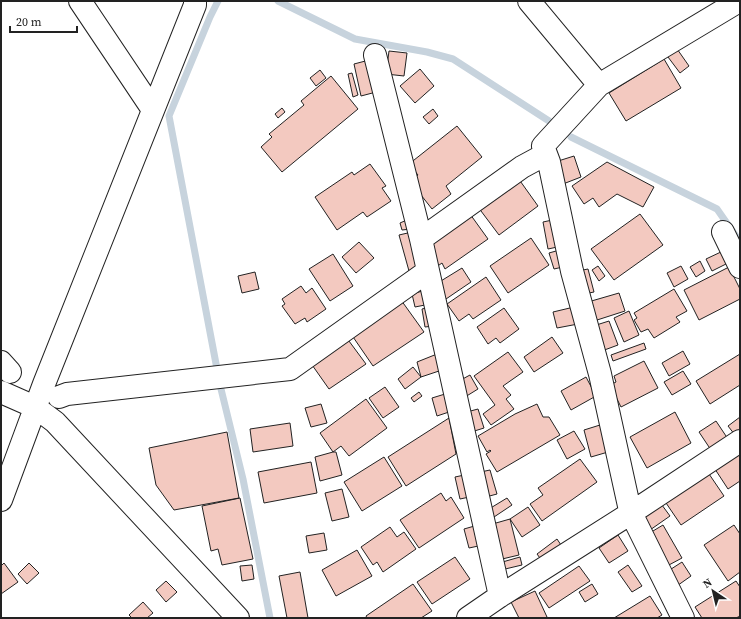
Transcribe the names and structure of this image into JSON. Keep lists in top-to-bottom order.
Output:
{
  "scale_bar": "20 m",
  "north": "top left"
}
